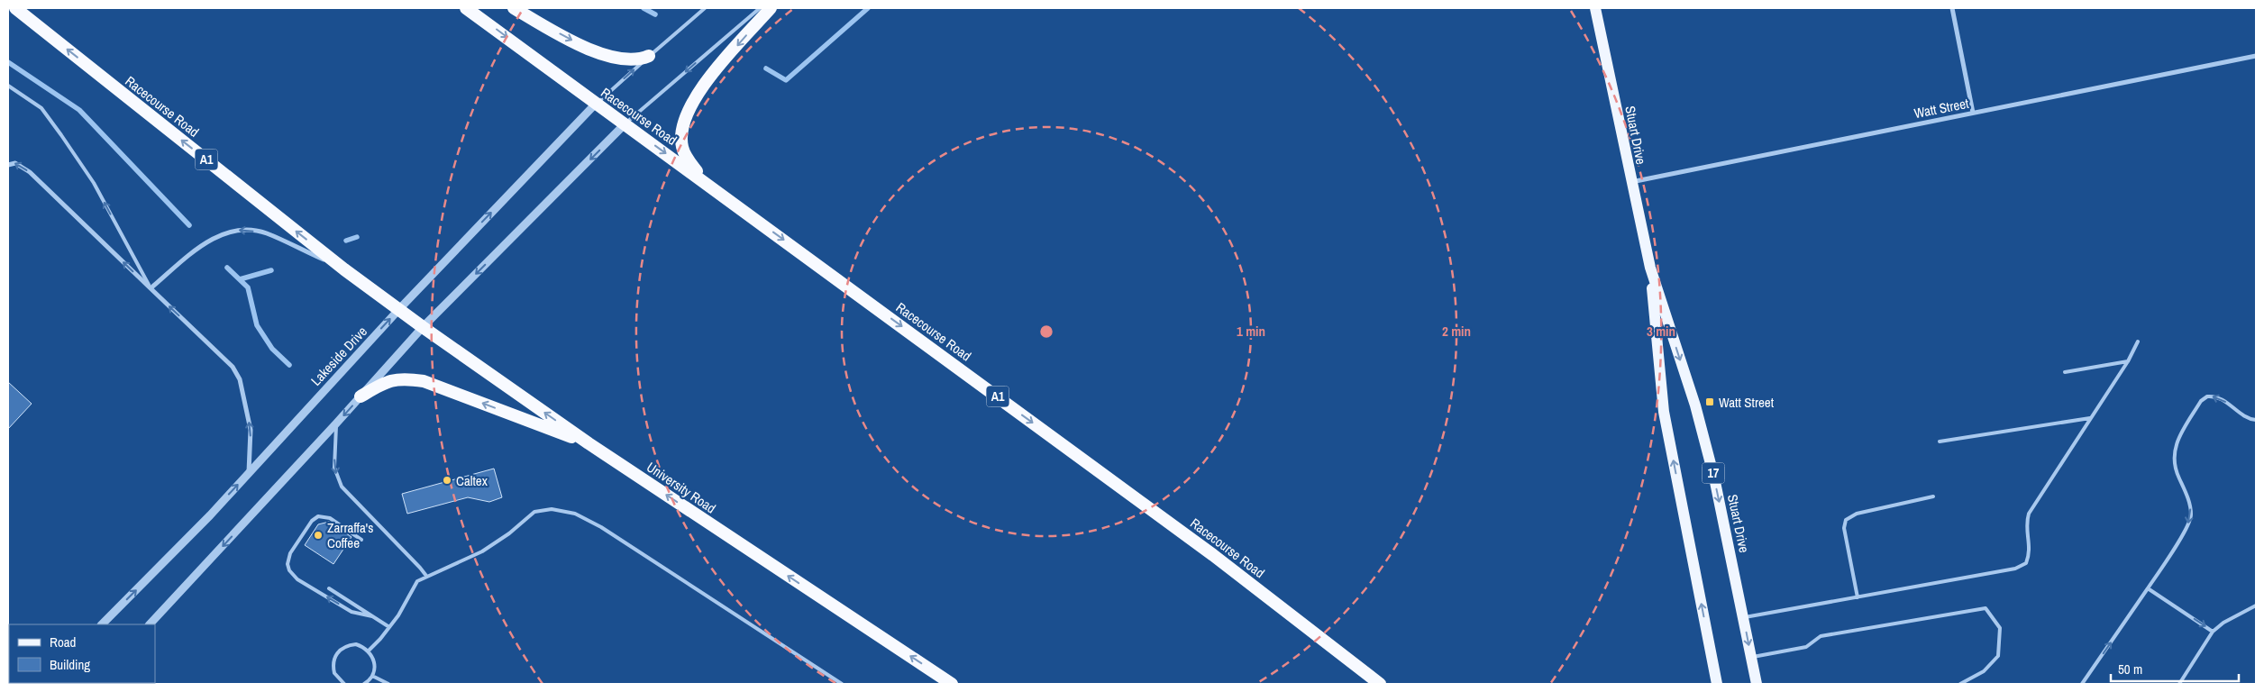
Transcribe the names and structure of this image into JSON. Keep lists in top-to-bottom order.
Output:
{
  "streets": {
    "highway": ["Racecourse Road", "A1", "University Road"],
    "main road": ["Stuart Drive", "17"],
    "street": ["Watt Street", "Lakeside Drive"]
  },
  "crossings": [
    ["Racecourse Road", "Lakeside Drive"],
    ["Racecourse Road", "University Road"],
    ["Watt Street", "Stuart Drive"],
    ["Lakeside Drive", "University Road"]
  ],
  "one_way": ["University Road"],
  "places": {
    "transit": ["Watt Street"],
    "other": ["Caltex", "Zarraffa's Coffee"]
  },
  "legend": ["Road", "Building"],
  "scale_bar": "50 m",
  "rings": ["1 min", "2 min", "3 min"]
}
